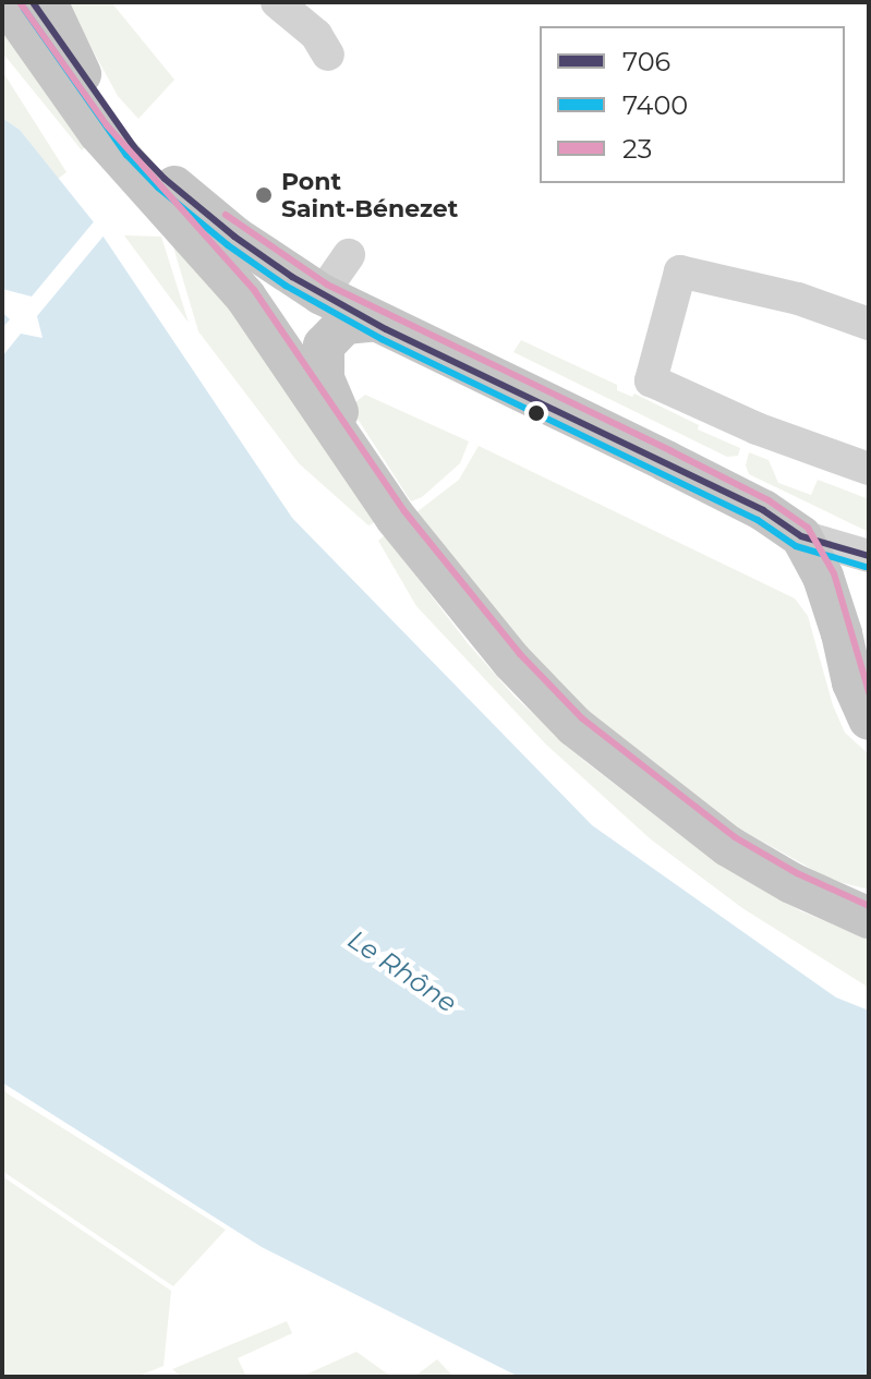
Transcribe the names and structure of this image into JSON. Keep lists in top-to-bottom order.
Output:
{
  "water": ["Le Rhône"],
  "places": ["Pont Saint-Bénezet"],
  "lines": ["transit line 706", "transit line 23", "transit line 7400"],
  "legend": ["706", "7400", "23"]
}
